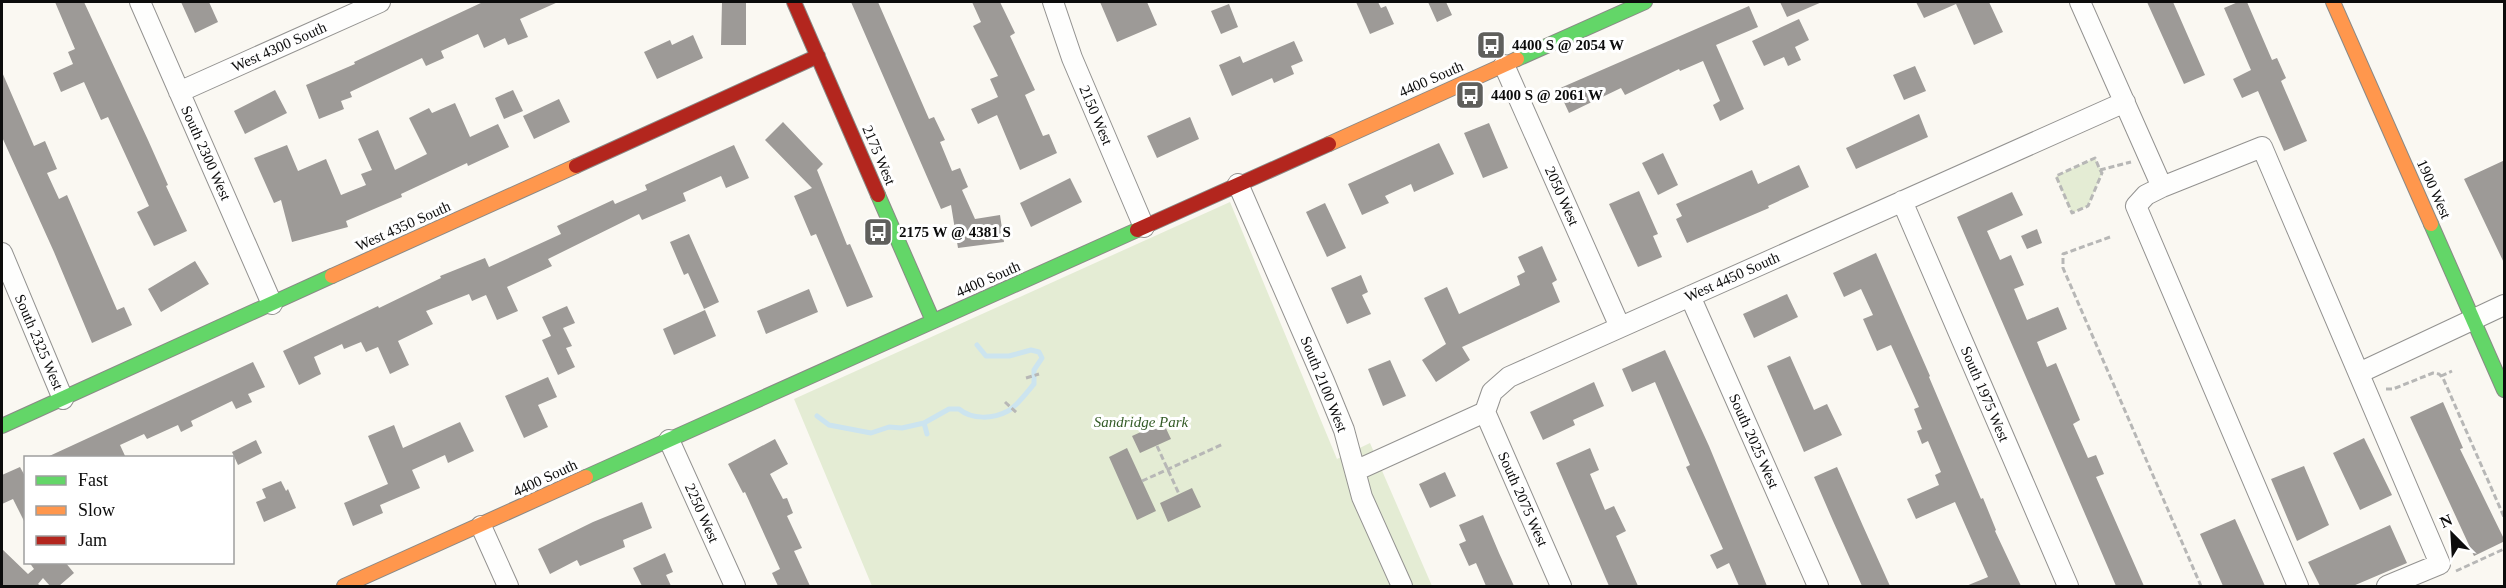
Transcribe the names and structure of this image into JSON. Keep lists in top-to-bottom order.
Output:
{
  "streets": {
    "street": [
      "West 4300 South",
      "4400 South",
      "2150 West",
      "South 2300 West",
      "2175 West",
      "1900 West",
      "2050 West",
      "West 4350 South",
      "West 4450 South",
      "South 2325 West",
      "South 2100 West",
      "South 1975 West",
      "South 2025 West",
      "South 2075 West",
      "2250 West"
    ]
  },
  "crossings": [
    ["West 4300 South", "South 2300 West"],
    ["4400 South", "2150 West"],
    ["4400 South", "2175 West"],
    ["4400 South", "2050 West"],
    ["4400 South", "South 2100 West"],
    ["4400 South", "2250 West"],
    ["South 2300 West", "West 4350 South"],
    ["2175 West", "West 4350 South"],
    ["2050 West", "West 4450 South"],
    ["West 4350 South", "South 2325 West"],
    ["West 4450 South", "South 1975 West"],
    ["West 4450 South", "South 2025 West"],
    ["West 4450 South", "South 2075 West"]
  ],
  "parks": ["Sandridge Park"],
  "places": {
    "bus stop": ["4400 S @ 2054 W", "4400 S @ 2061 W", "2175 W @ 4381 S"]
  },
  "legend": ["Fast", "Slow", "Jam"],
  "north": "top left"
}
